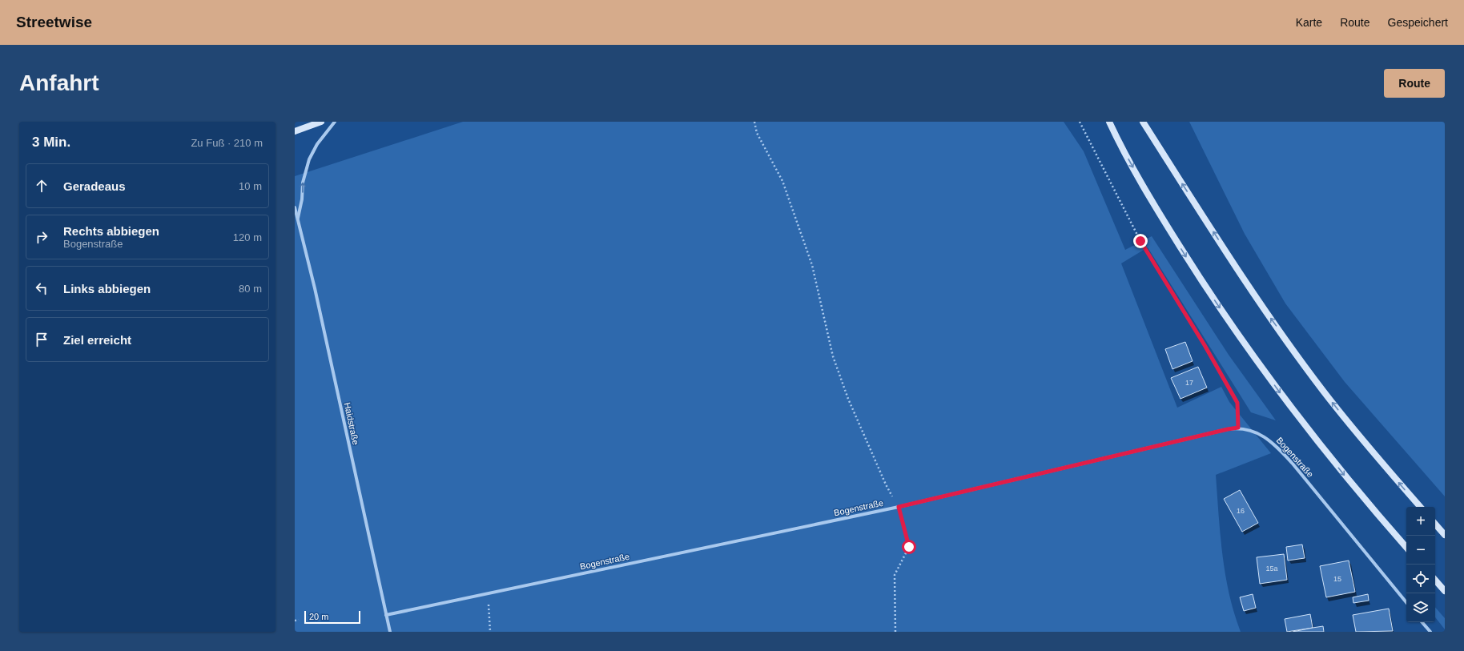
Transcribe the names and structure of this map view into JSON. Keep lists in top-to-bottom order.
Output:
{
  "streets": {
    "street": ["Haidstraße", "Bogenstraße"]
  },
  "crossings": [
    ["Haidstraße", "Bogenstraße"]
  ],
  "house_numbers": [
    "17",
    "16",
    "15a",
    "15"
  ],
  "scale_bar": "20 m",
  "page": {
    "header": "Streetwise",
    "nav": ["Karte", "Route", "Gespeichert"],
    "buttons": "Route",
    "title": "Anfahrt",
    "heading": ["3 Min.", "Zu Fuß · 210 m"],
    "list": [
      ["Geradeaus", "10 m"],
      ["Rechts abbiegen", "Bogenstraße", "120 m"],
      ["Links abbiegen", "80 m"],
      "Ziel erreicht"
    ],
    "map_buttons": ["+", "−"],
    "scale": "20 m"
  }
}
